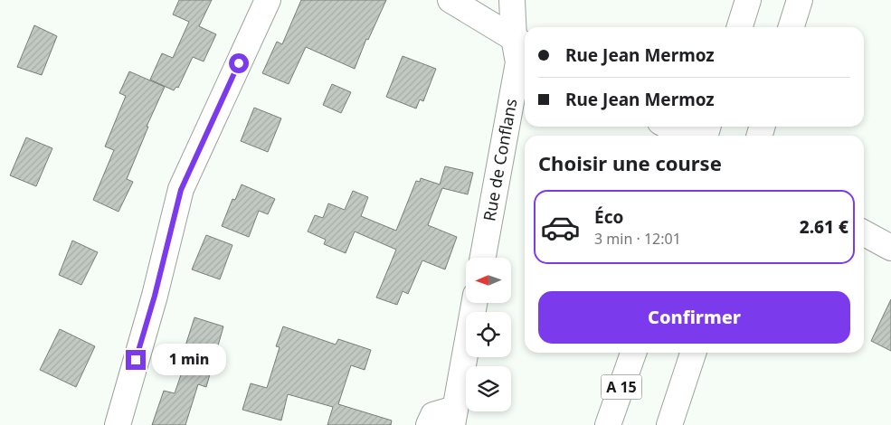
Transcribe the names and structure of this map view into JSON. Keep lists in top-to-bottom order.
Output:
{
  "streets": {
    "main road": ["Rue de Conflans", "A 15"]
  },
  "north": "left",
  "page": {
    "banner": ["Rue Jean Mermoz", "Rue Jean Mermoz"],
    "heading": "Choisir une course",
    "list": [
      {
        "name": "Éco",
        "note": "3 min · 12:01",
        "value": "2.61 €"
      }
    ],
    "buttons": "Confirmer",
    "bubble": "1 min"
  }
}
